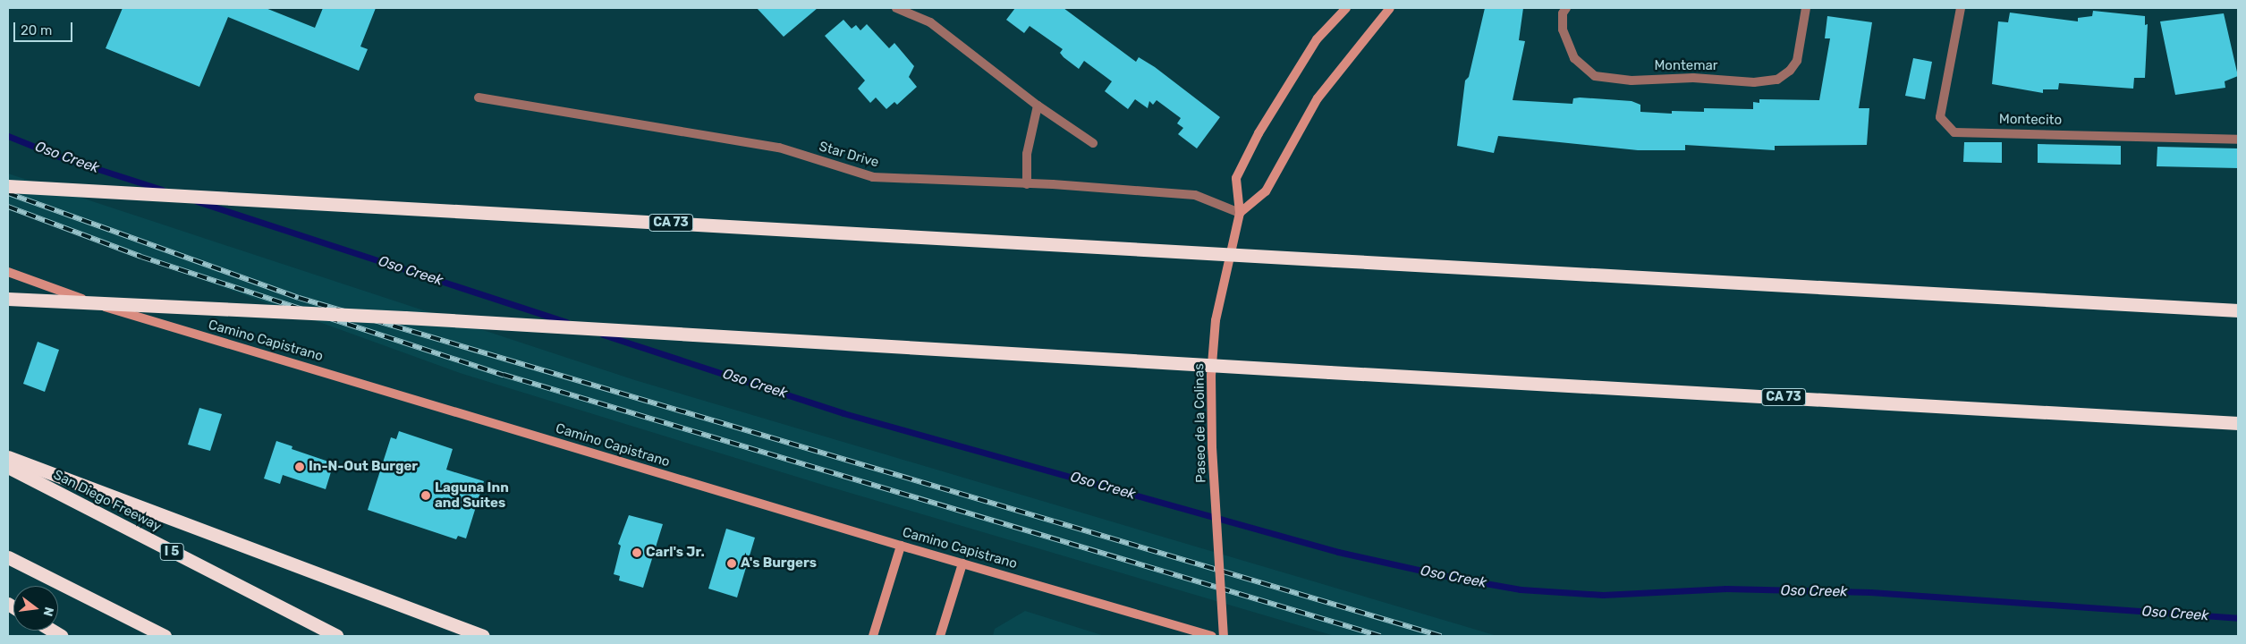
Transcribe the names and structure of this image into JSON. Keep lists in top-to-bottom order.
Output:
{
  "streets": {
    "highway": ["CA 73", "San Diego Freeway", "I 5"],
    "main road": ["Camino Capistrano", "Paseo de la Colinas"],
    "street": ["Montemar", "Montecito", "Star Drive"]
  },
  "crossings": [
    ["Star Drive", "Paseo de la Colinas"]
  ],
  "water": ["Oso Creek"],
  "places": [
    "In-N-Out Burger",
    "Laguna Inn and Suites",
    "Carl's Jr.",
    "A's Burgers"
  ],
  "scale_bar": "20 m",
  "north": "right"
}
